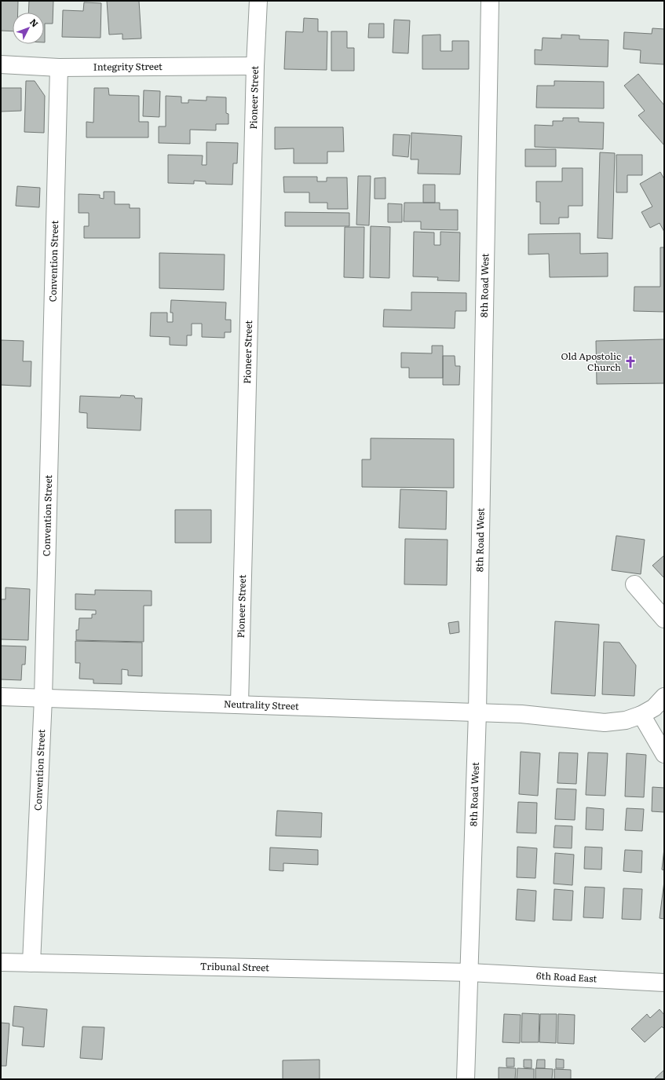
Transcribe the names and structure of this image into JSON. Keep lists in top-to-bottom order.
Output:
{
  "streets": {
    "street": [
      "Integrity Street",
      "Pioneer Street",
      "Convention Street",
      "8th Road West",
      "Neutrality Street",
      "Tribunal Street",
      "6th Road East"
    ]
  },
  "crossings": [
    ["Integrity Street", "Pioneer Street"],
    ["Integrity Street", "Convention Street"],
    ["Pioneer Street", "Neutrality Street"],
    ["Convention Street", "Neutrality Street"],
    ["Convention Street", "Tribunal Street"],
    ["8th Road West", "Neutrality Street"],
    ["8th Road West", "Tribunal Street"],
    ["8th Road West", "6th Road East"],
    ["Tribunal Street", "6th Road East"]
  ],
  "places": {
    "church": ["Old Apostolic Church"]
  },
  "north": "top right"
}
